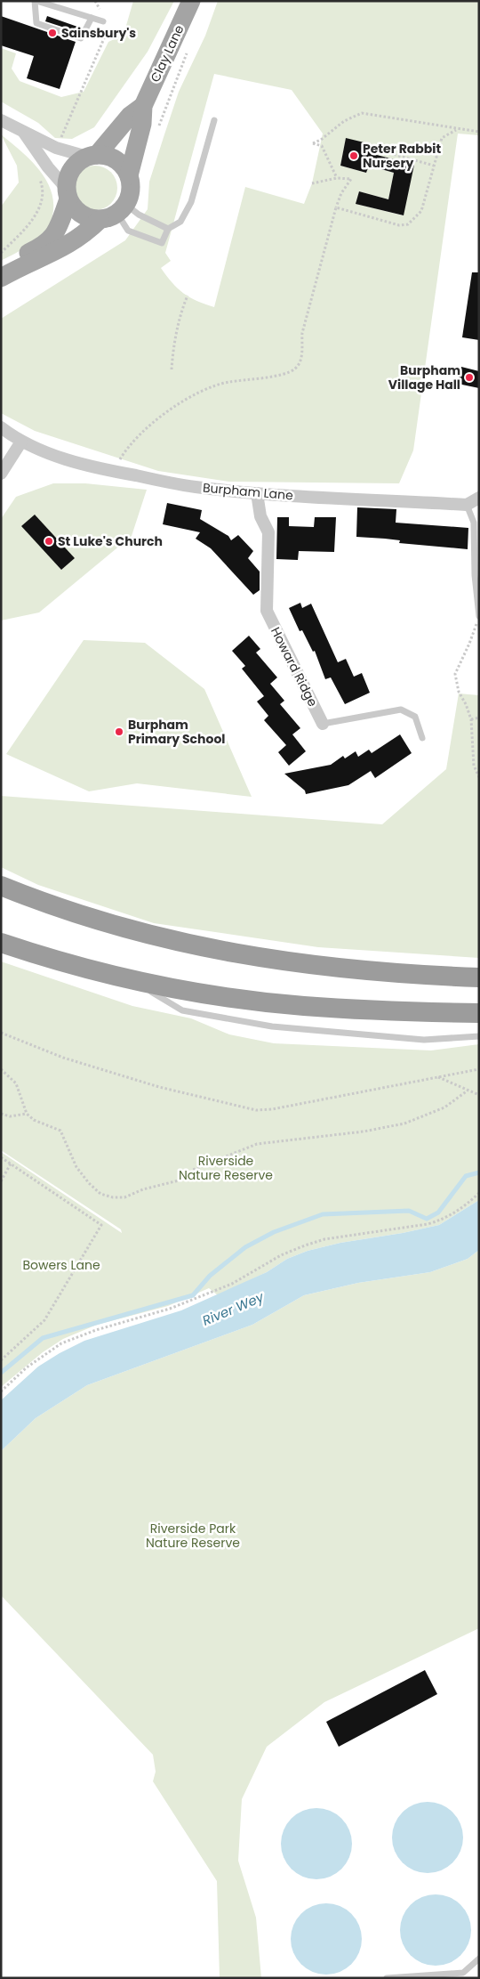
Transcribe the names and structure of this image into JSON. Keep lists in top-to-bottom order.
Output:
{
  "streets": {
    "main road": ["Clay Lane"],
    "street": ["Burpham Lane", "Howard Ridge"]
  },
  "crossings": [
    ["Burpham Lane", "Howard Ridge"]
  ],
  "water": ["River Wey"],
  "parks": ["Riverside Nature Reserve", "Bowers Lane", "Riverside Park Nature Reserve"],
  "places": [
    "Sainsbury's",
    "Peter Rabbit Nursery",
    "Burpham Village Hall",
    "St Luke's Church",
    "Burpham Primary School"
  ]
}
